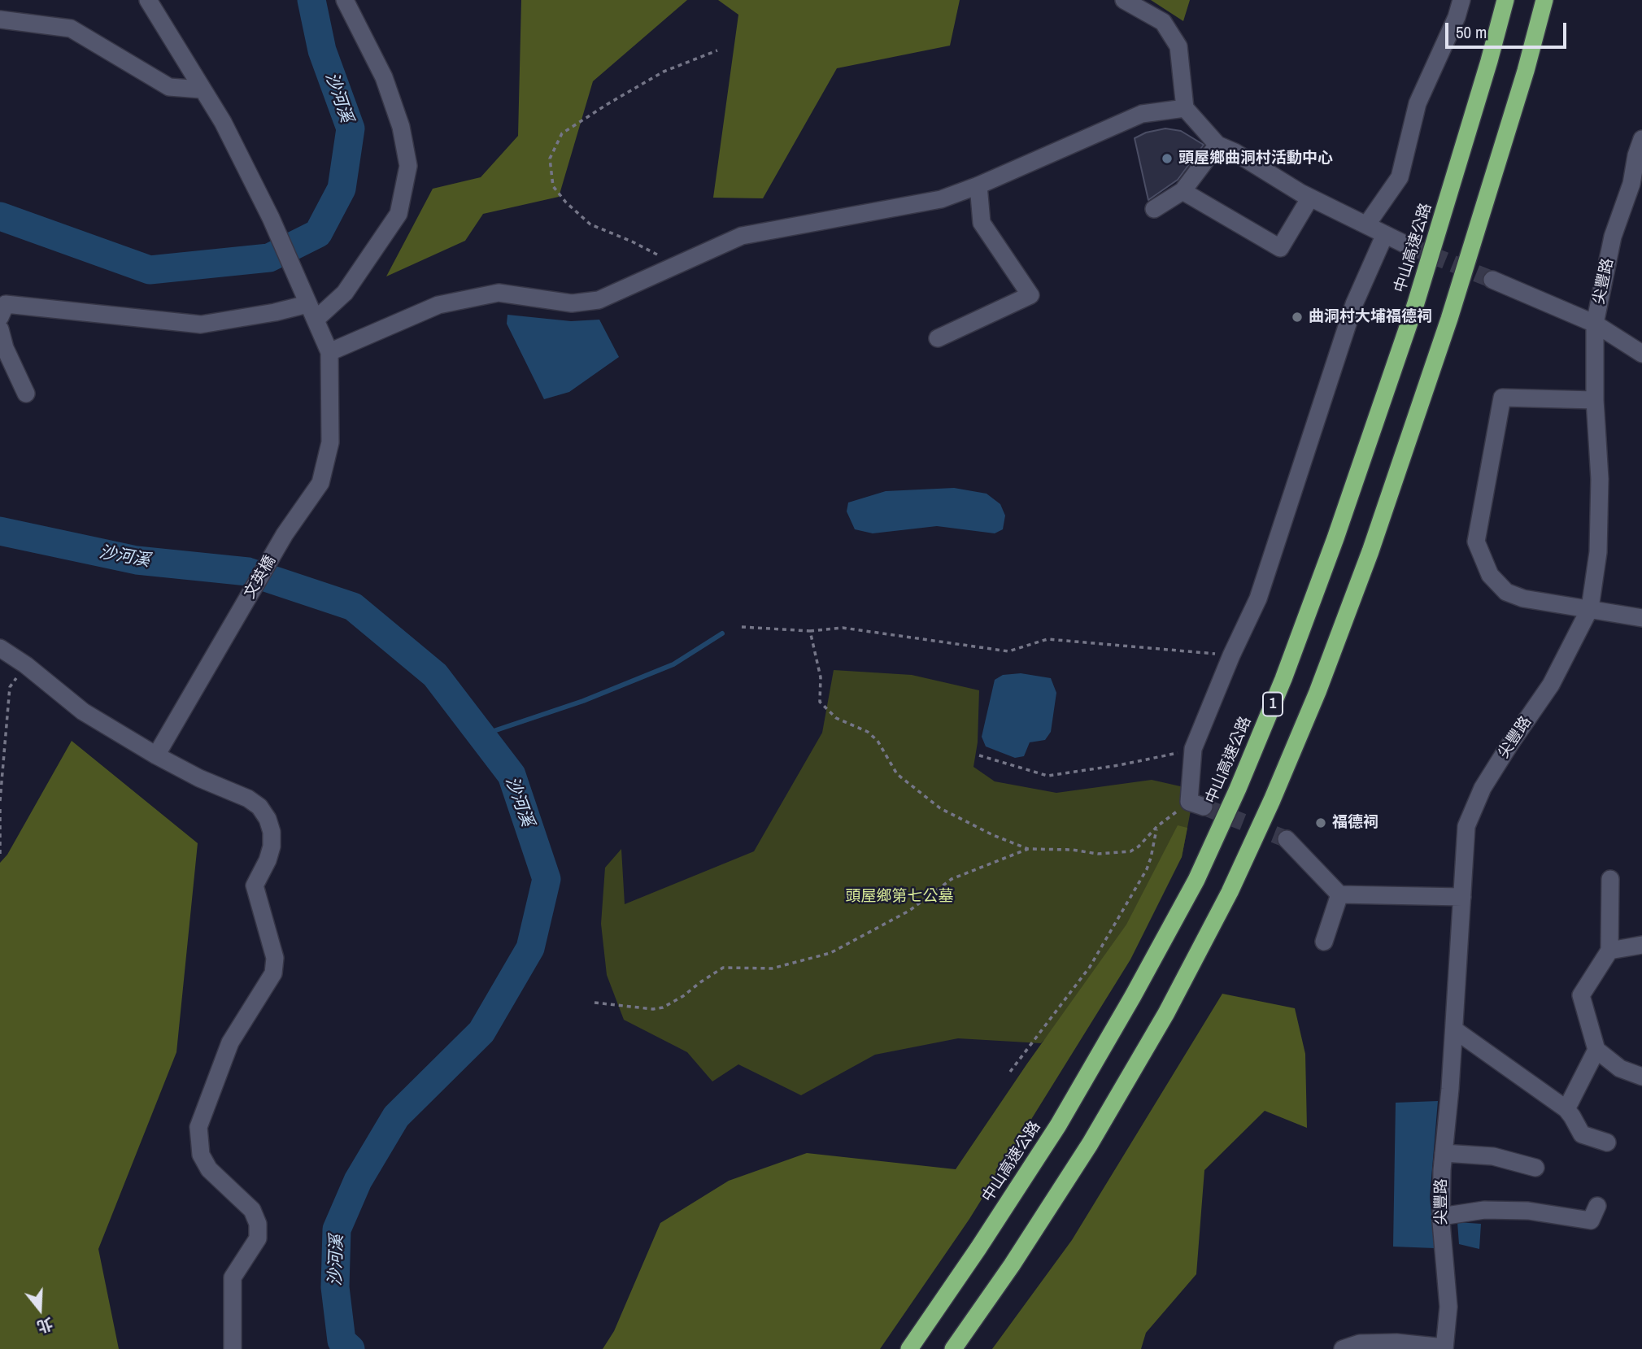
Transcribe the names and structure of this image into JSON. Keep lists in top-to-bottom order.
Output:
{
  "streets": {
    "highway": ["中山高速公路", "1"],
    "street": ["尖豐路", "文英橋"]
  },
  "water": ["沙河溪"],
  "parks": ["頭屋鄉第七公墓"],
  "places": ["頭屋鄉曲洞村活動中心", "曲洞村大埔福德祠", "福德祠"],
  "scale_bar": "50 m",
  "north": "bottom"
}
